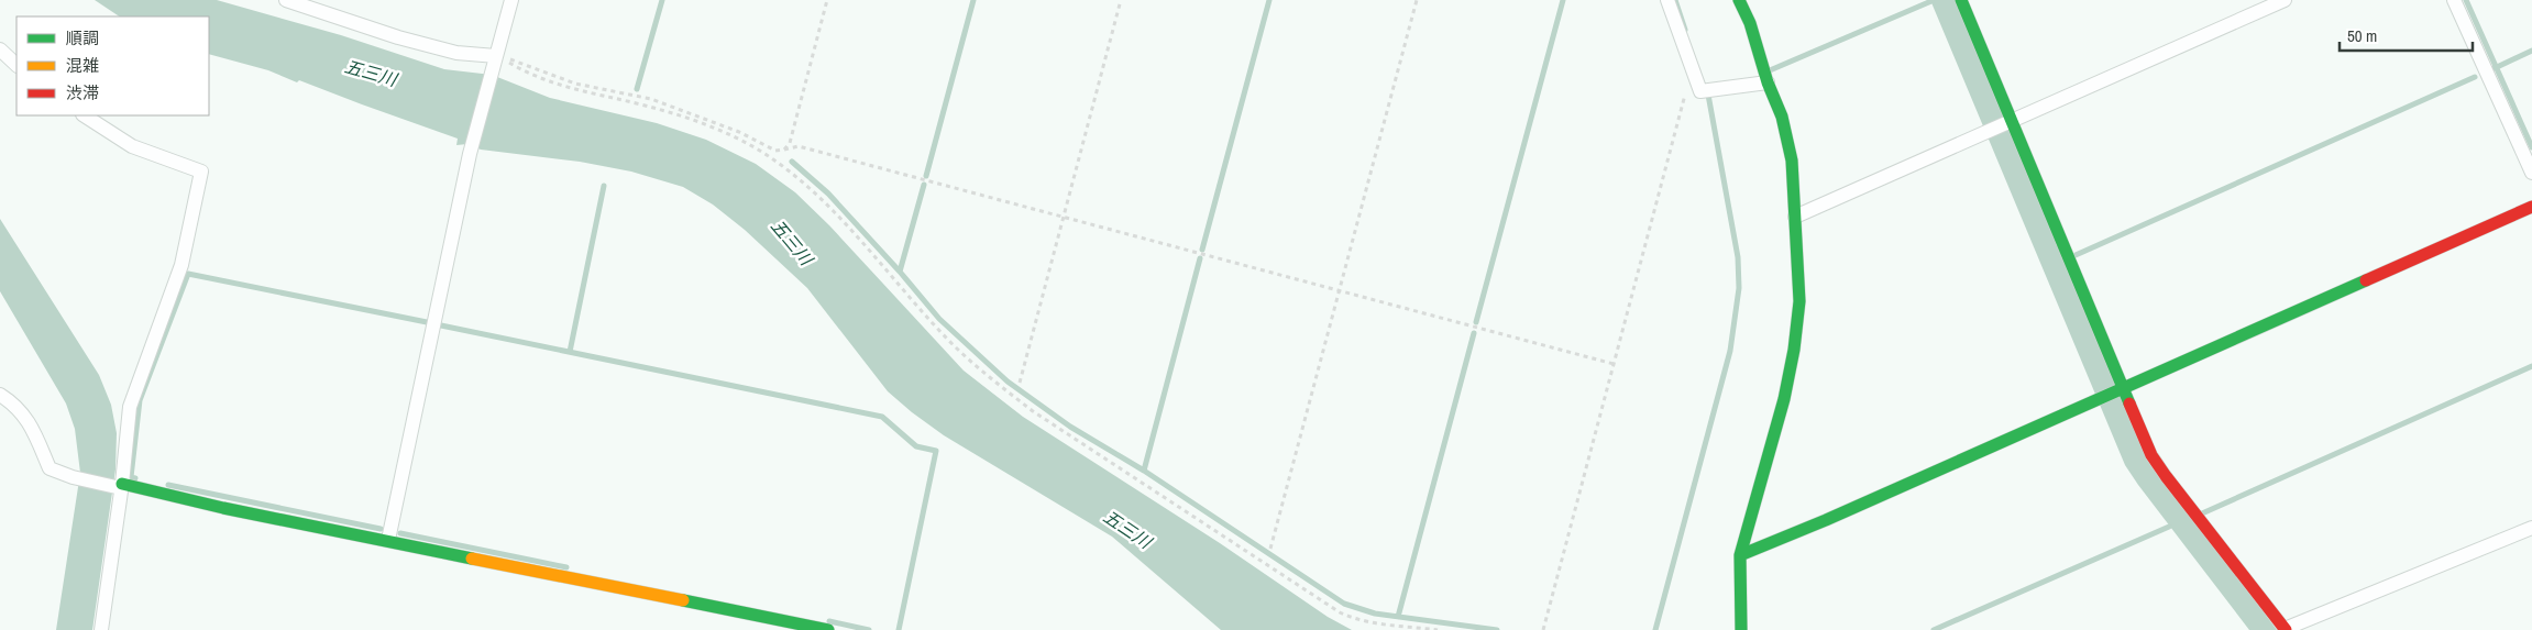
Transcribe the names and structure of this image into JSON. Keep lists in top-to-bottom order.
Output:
{
  "water": ["五三川"],
  "legend": ["順調", "混雑", "渋滞"],
  "scale_bar": "50 m"
}
